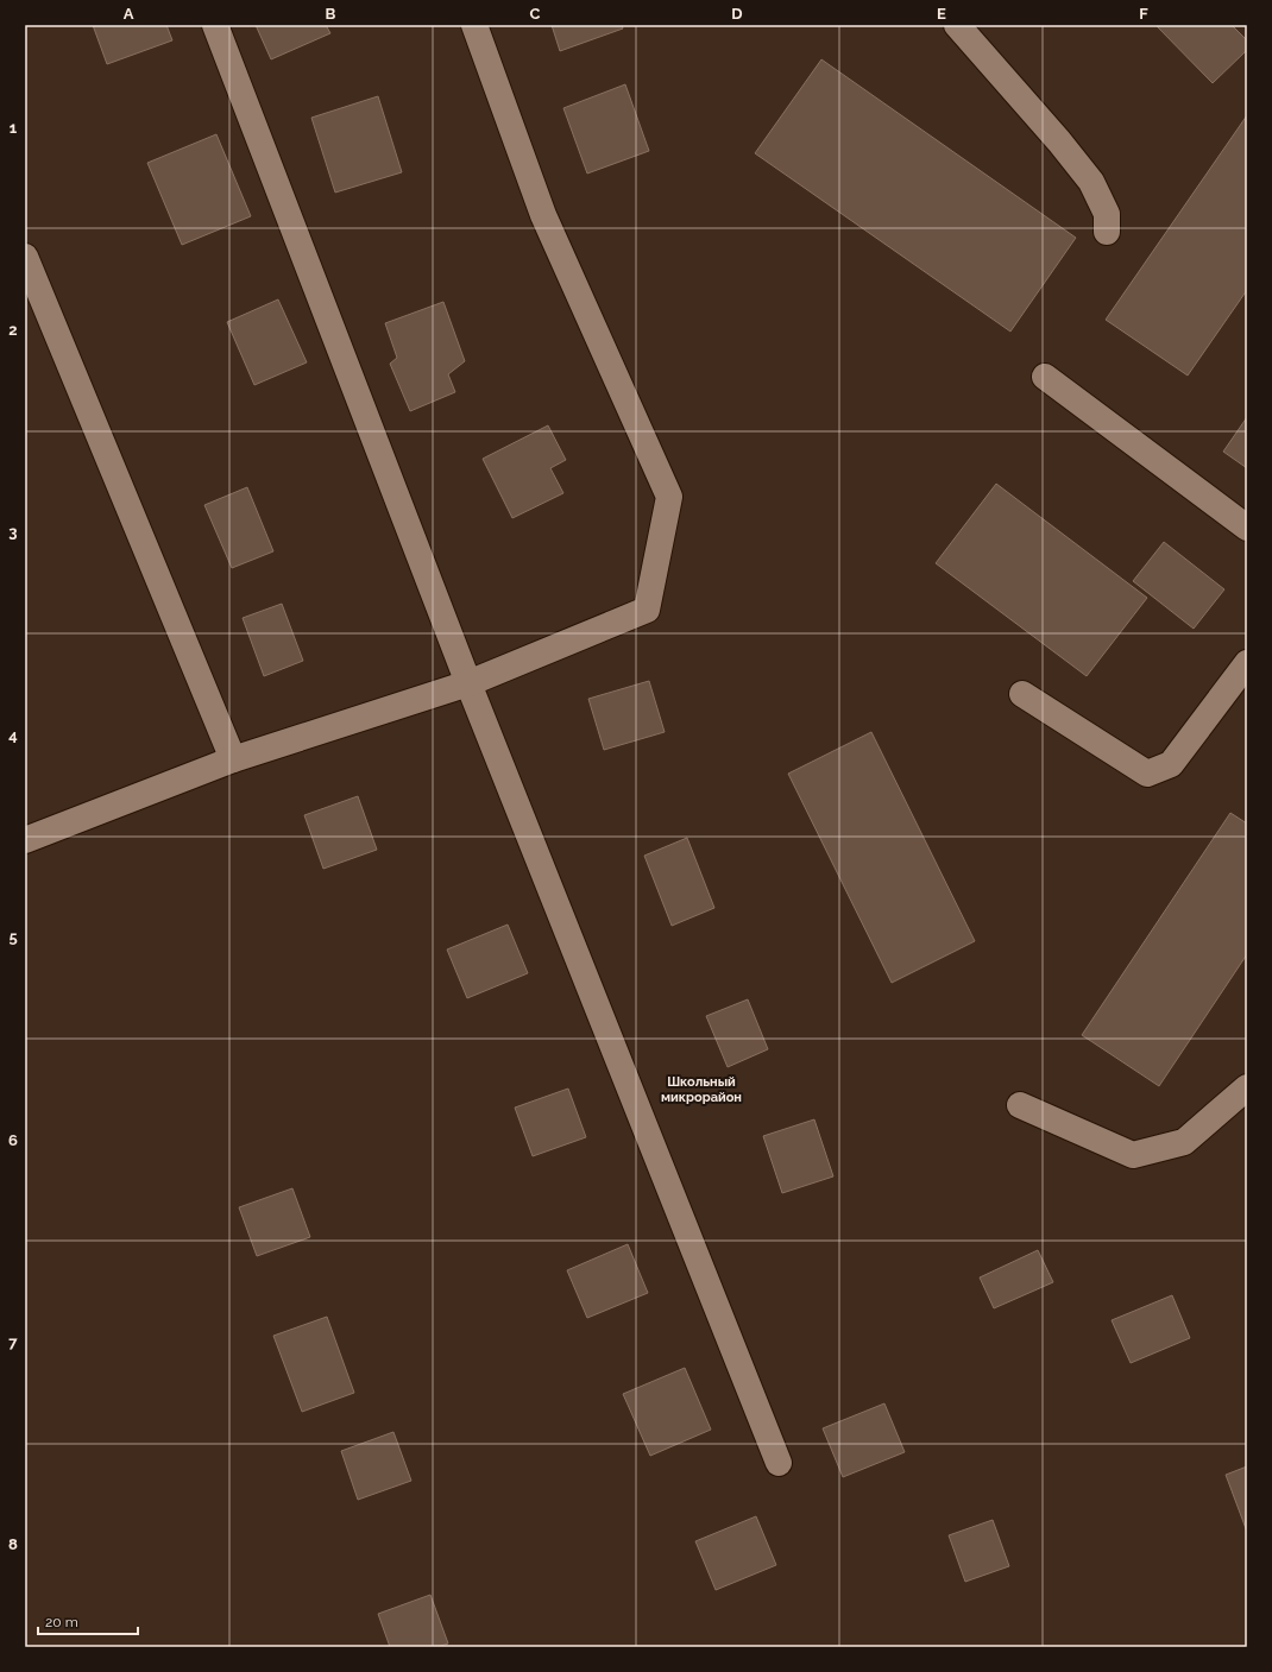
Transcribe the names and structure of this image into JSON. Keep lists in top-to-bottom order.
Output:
{
  "districts": ["Школьный микрорайон"],
  "scale_bar": "20 m",
  "grid": {
    "columns": [
      "A",
      "B",
      "C",
      "D",
      "E",
      "F"
    ],
    "rows": [
      "1",
      "2",
      "3",
      "4",
      "5",
      "6",
      "7",
      "8"
    ]
  }
}
